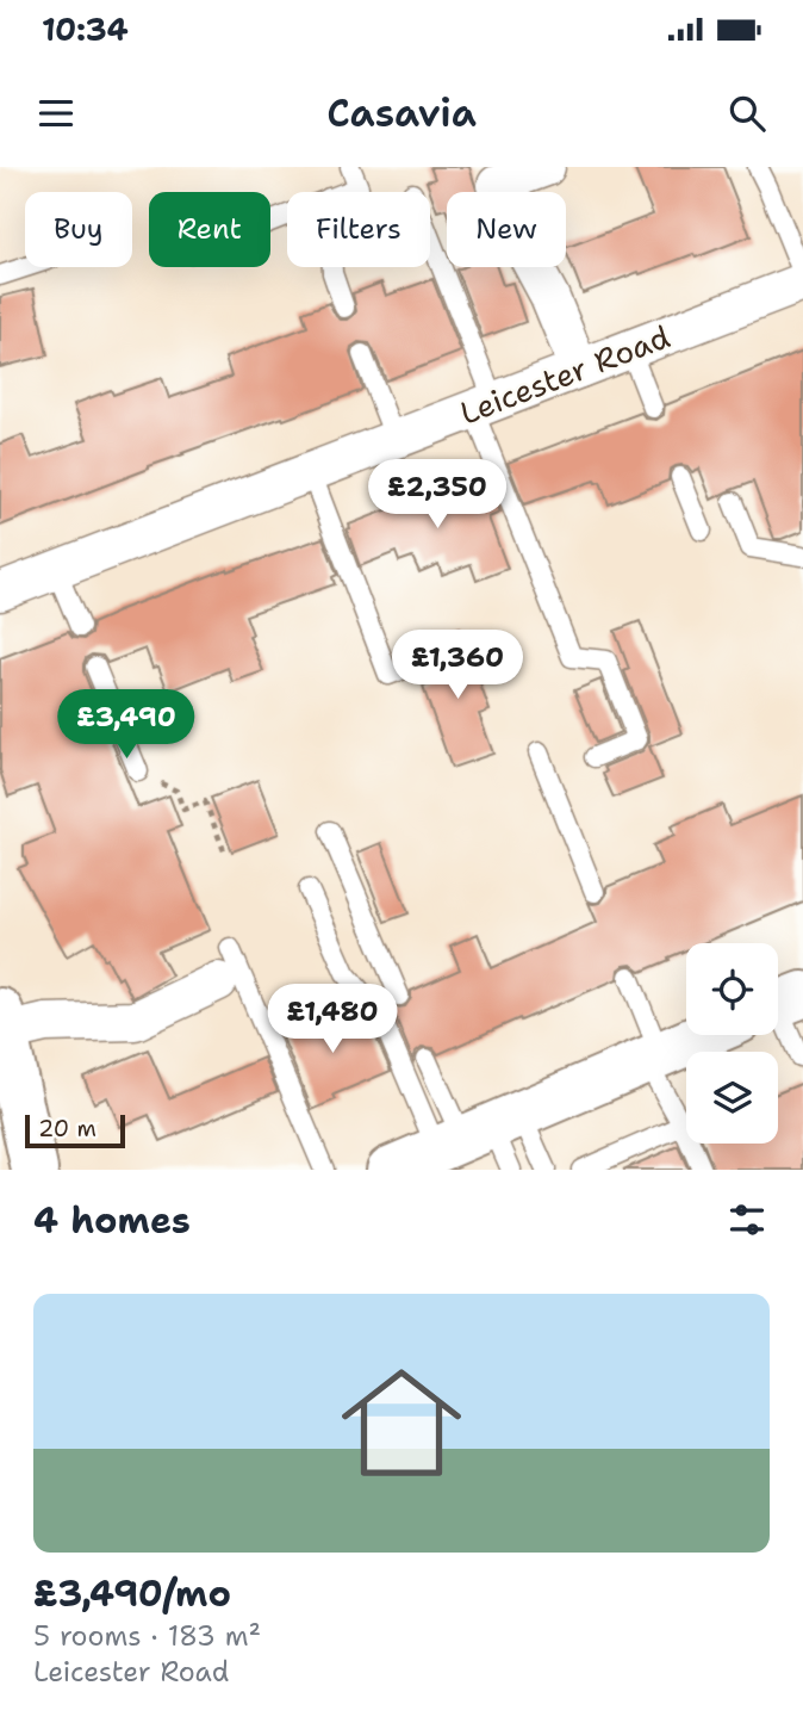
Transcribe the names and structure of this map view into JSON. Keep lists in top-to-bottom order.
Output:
{
  "streets": {
    "street": ["Leicester Road"]
  },
  "scale_bar": "20 m",
  "page": {
    "status": "10:34",
    "header": "Casavia",
    "chip": [
      "Buy",
      "Rent",
      "Filters",
      "New"
    ],
    "price": [
      "£2,350",
      "£1,360",
      "£3,490",
      "£1,480"
    ],
    "scale": "20 m",
    "heading": "4 homes",
    "list": [
      {
        "name": "£3,490/mo",
        "note": "5 rooms · 183 m² · Leicester Road"
      }
    ]
  }
}
